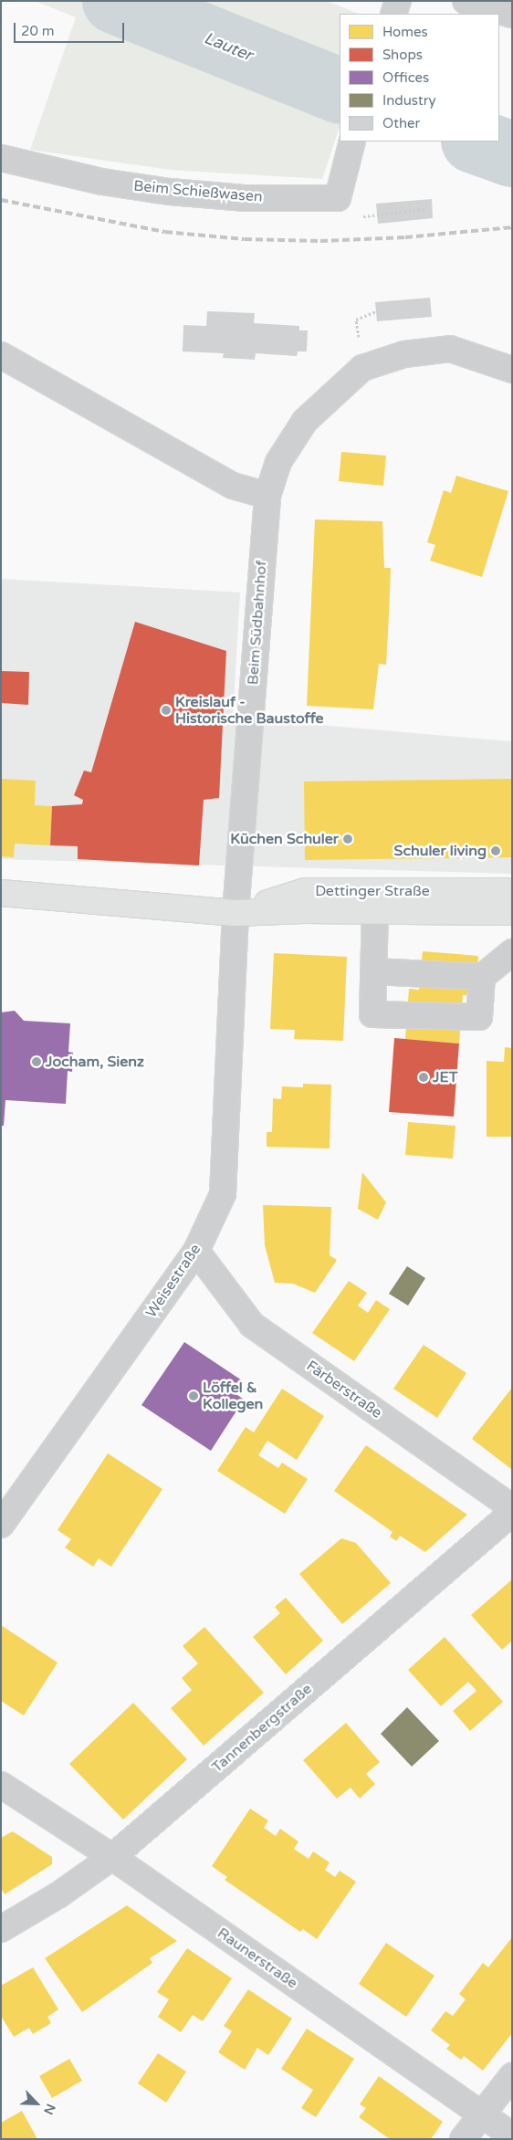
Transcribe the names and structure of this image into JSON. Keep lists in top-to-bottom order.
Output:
{
  "streets": {
    "main road": ["Dettinger Straße"],
    "street": [
      "Beim Schießwasen",
      "Beim Südbahnhof",
      "Weisestraße",
      "Färberstraße",
      "Tannenbergstraße",
      "Raunerstraße"
    ]
  },
  "crossings": [
    ["Beim Südbahnhof", "Dettinger Straße"],
    ["Beim Südbahnhof", "Weisestraße"],
    ["Dettinger Straße", "Weisestraße"],
    ["Weisestraße", "Färberstraße"],
    ["Tannenbergstraße", "Raunerstraße"]
  ],
  "water": ["Lauter"],
  "places": [
    "Kreislauf - Historische Baustoffe",
    "Küchen Schuler",
    "Schuler living",
    "Jocham, Sienz",
    "JET",
    "Löffel & Kollegen"
  ],
  "legend": [
    "Homes",
    "Shops",
    "Offices",
    "Industry",
    "Other"
  ],
  "scale_bar": "20 m",
  "north": "bottom right"
}
